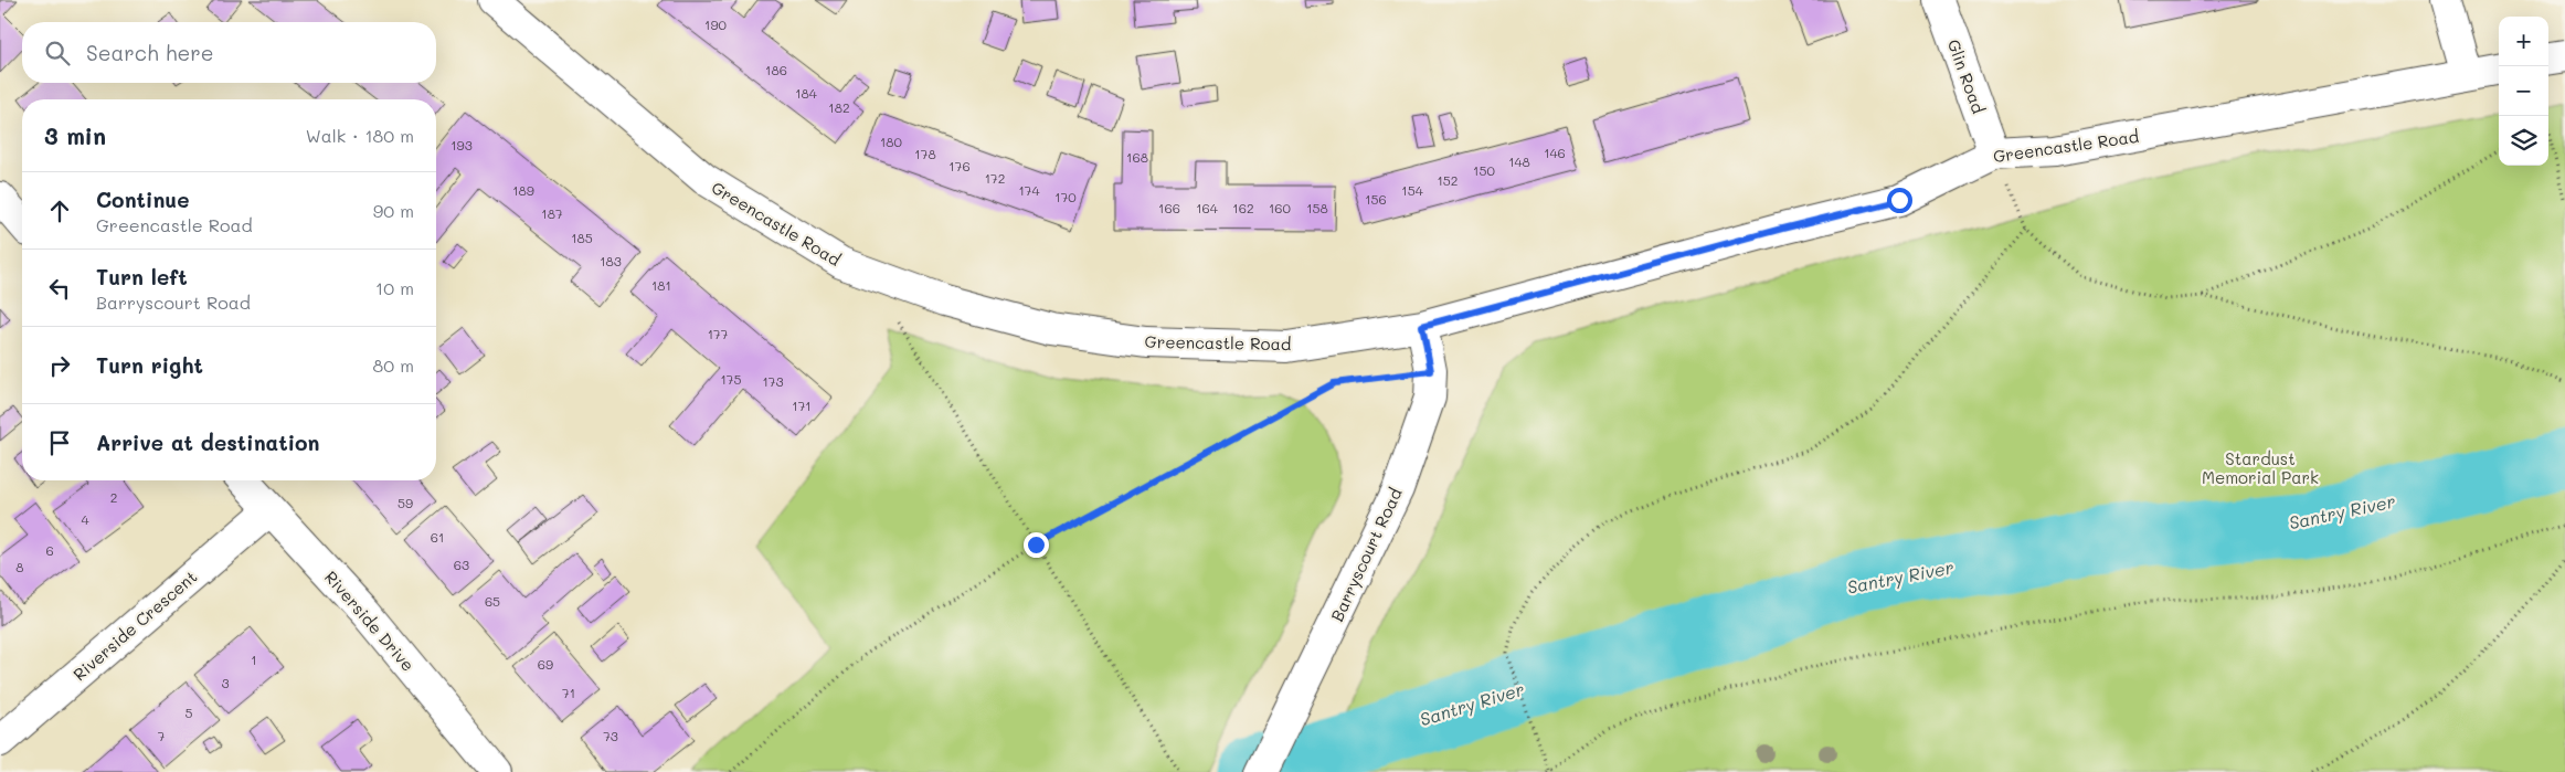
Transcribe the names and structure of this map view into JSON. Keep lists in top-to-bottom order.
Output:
{
  "streets": {
    "street": [
      "Glin Road",
      "Greencastle Road",
      "Barryscourt Road",
      "Riverside Drive",
      "Riverside Crescent"
    ]
  },
  "crossings": [
    ["Glin Road", "Greencastle Road"],
    ["Greencastle Road", "Barryscourt Road"],
    ["Riverside Drive", "Riverside Crescent"]
  ],
  "water": ["Santry River"],
  "parks": ["Stardust Memorial Park"],
  "house_numbers": [
    "190",
    "186",
    "184",
    "182",
    "180",
    "193",
    "146",
    "178",
    "168",
    "148",
    "176",
    "150",
    "172",
    "152",
    "189",
    "174",
    "154",
    "170",
    "156",
    "166",
    "164",
    "162",
    "160",
    "158",
    "187",
    "185",
    "183",
    "181",
    "177",
    "175",
    "173",
    "171",
    "2",
    "59",
    "4",
    "61",
    "6",
    "63",
    "8",
    "65",
    "1",
    "69",
    "3",
    "71",
    "5",
    "7",
    "73"
  ],
  "page": {
    "map_buttons": ["+", "−"],
    "search": "Search here",
    "heading": ["3 min", "Walk · 180 m"],
    "list": [
      ["Continue", "Greencastle Road", "90 m"],
      ["Turn left", "Barryscourt Road", "10 m"],
      ["Turn right", "80 m"],
      "Arrive at destination"
    ]
  }
}
